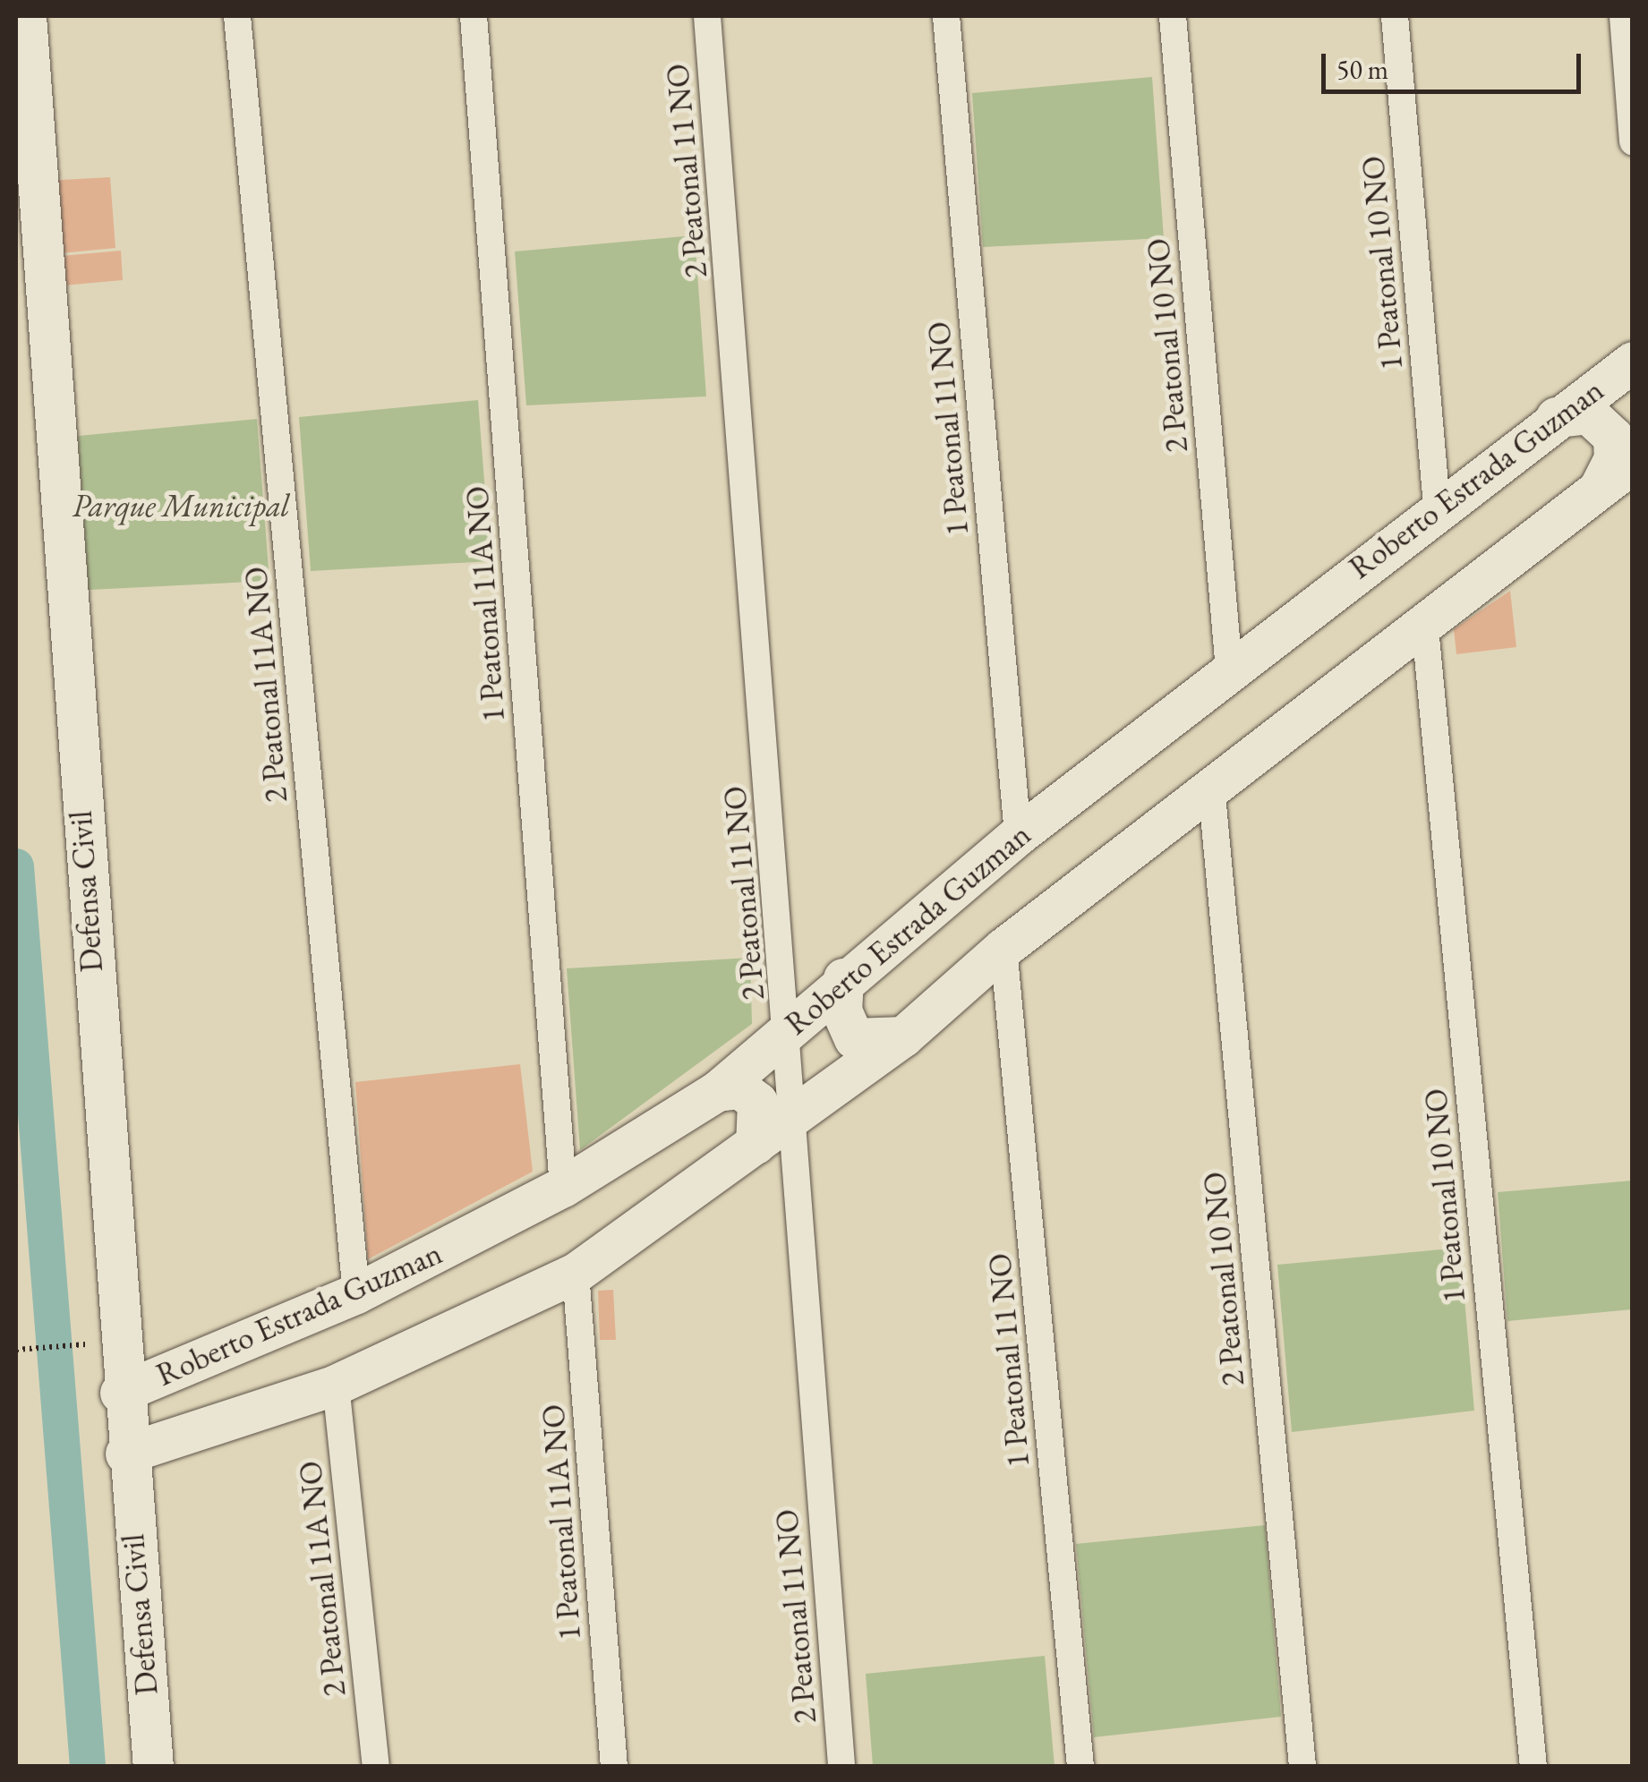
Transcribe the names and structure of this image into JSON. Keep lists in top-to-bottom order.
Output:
{
  "streets": {
    "street": [
      "2 Peatonal 11 NO",
      "1 Peatonal 10 NO",
      "2 Peatonal 10 NO",
      "1 Peatonal 11 NO",
      "Roberto Estrada Guzman",
      "1 Peatonal 11A NO",
      "2 Peatonal 11A NO",
      "Defensa Civil"
    ]
  },
  "crossings": [
    ["2 Peatonal 11 NO", "Roberto Estrada Guzman"],
    ["1 Peatonal 10 NO", "Roberto Estrada Guzman"],
    ["2 Peatonal 10 NO", "Roberto Estrada Guzman"],
    ["1 Peatonal 11 NO", "Roberto Estrada Guzman"],
    ["Roberto Estrada Guzman", "1 Peatonal 11A NO"],
    ["Roberto Estrada Guzman", "2 Peatonal 11A NO"],
    ["Roberto Estrada Guzman", "Defensa Civil"]
  ],
  "parks": ["Parque Municipal"],
  "scale_bar": "50 m"
}
